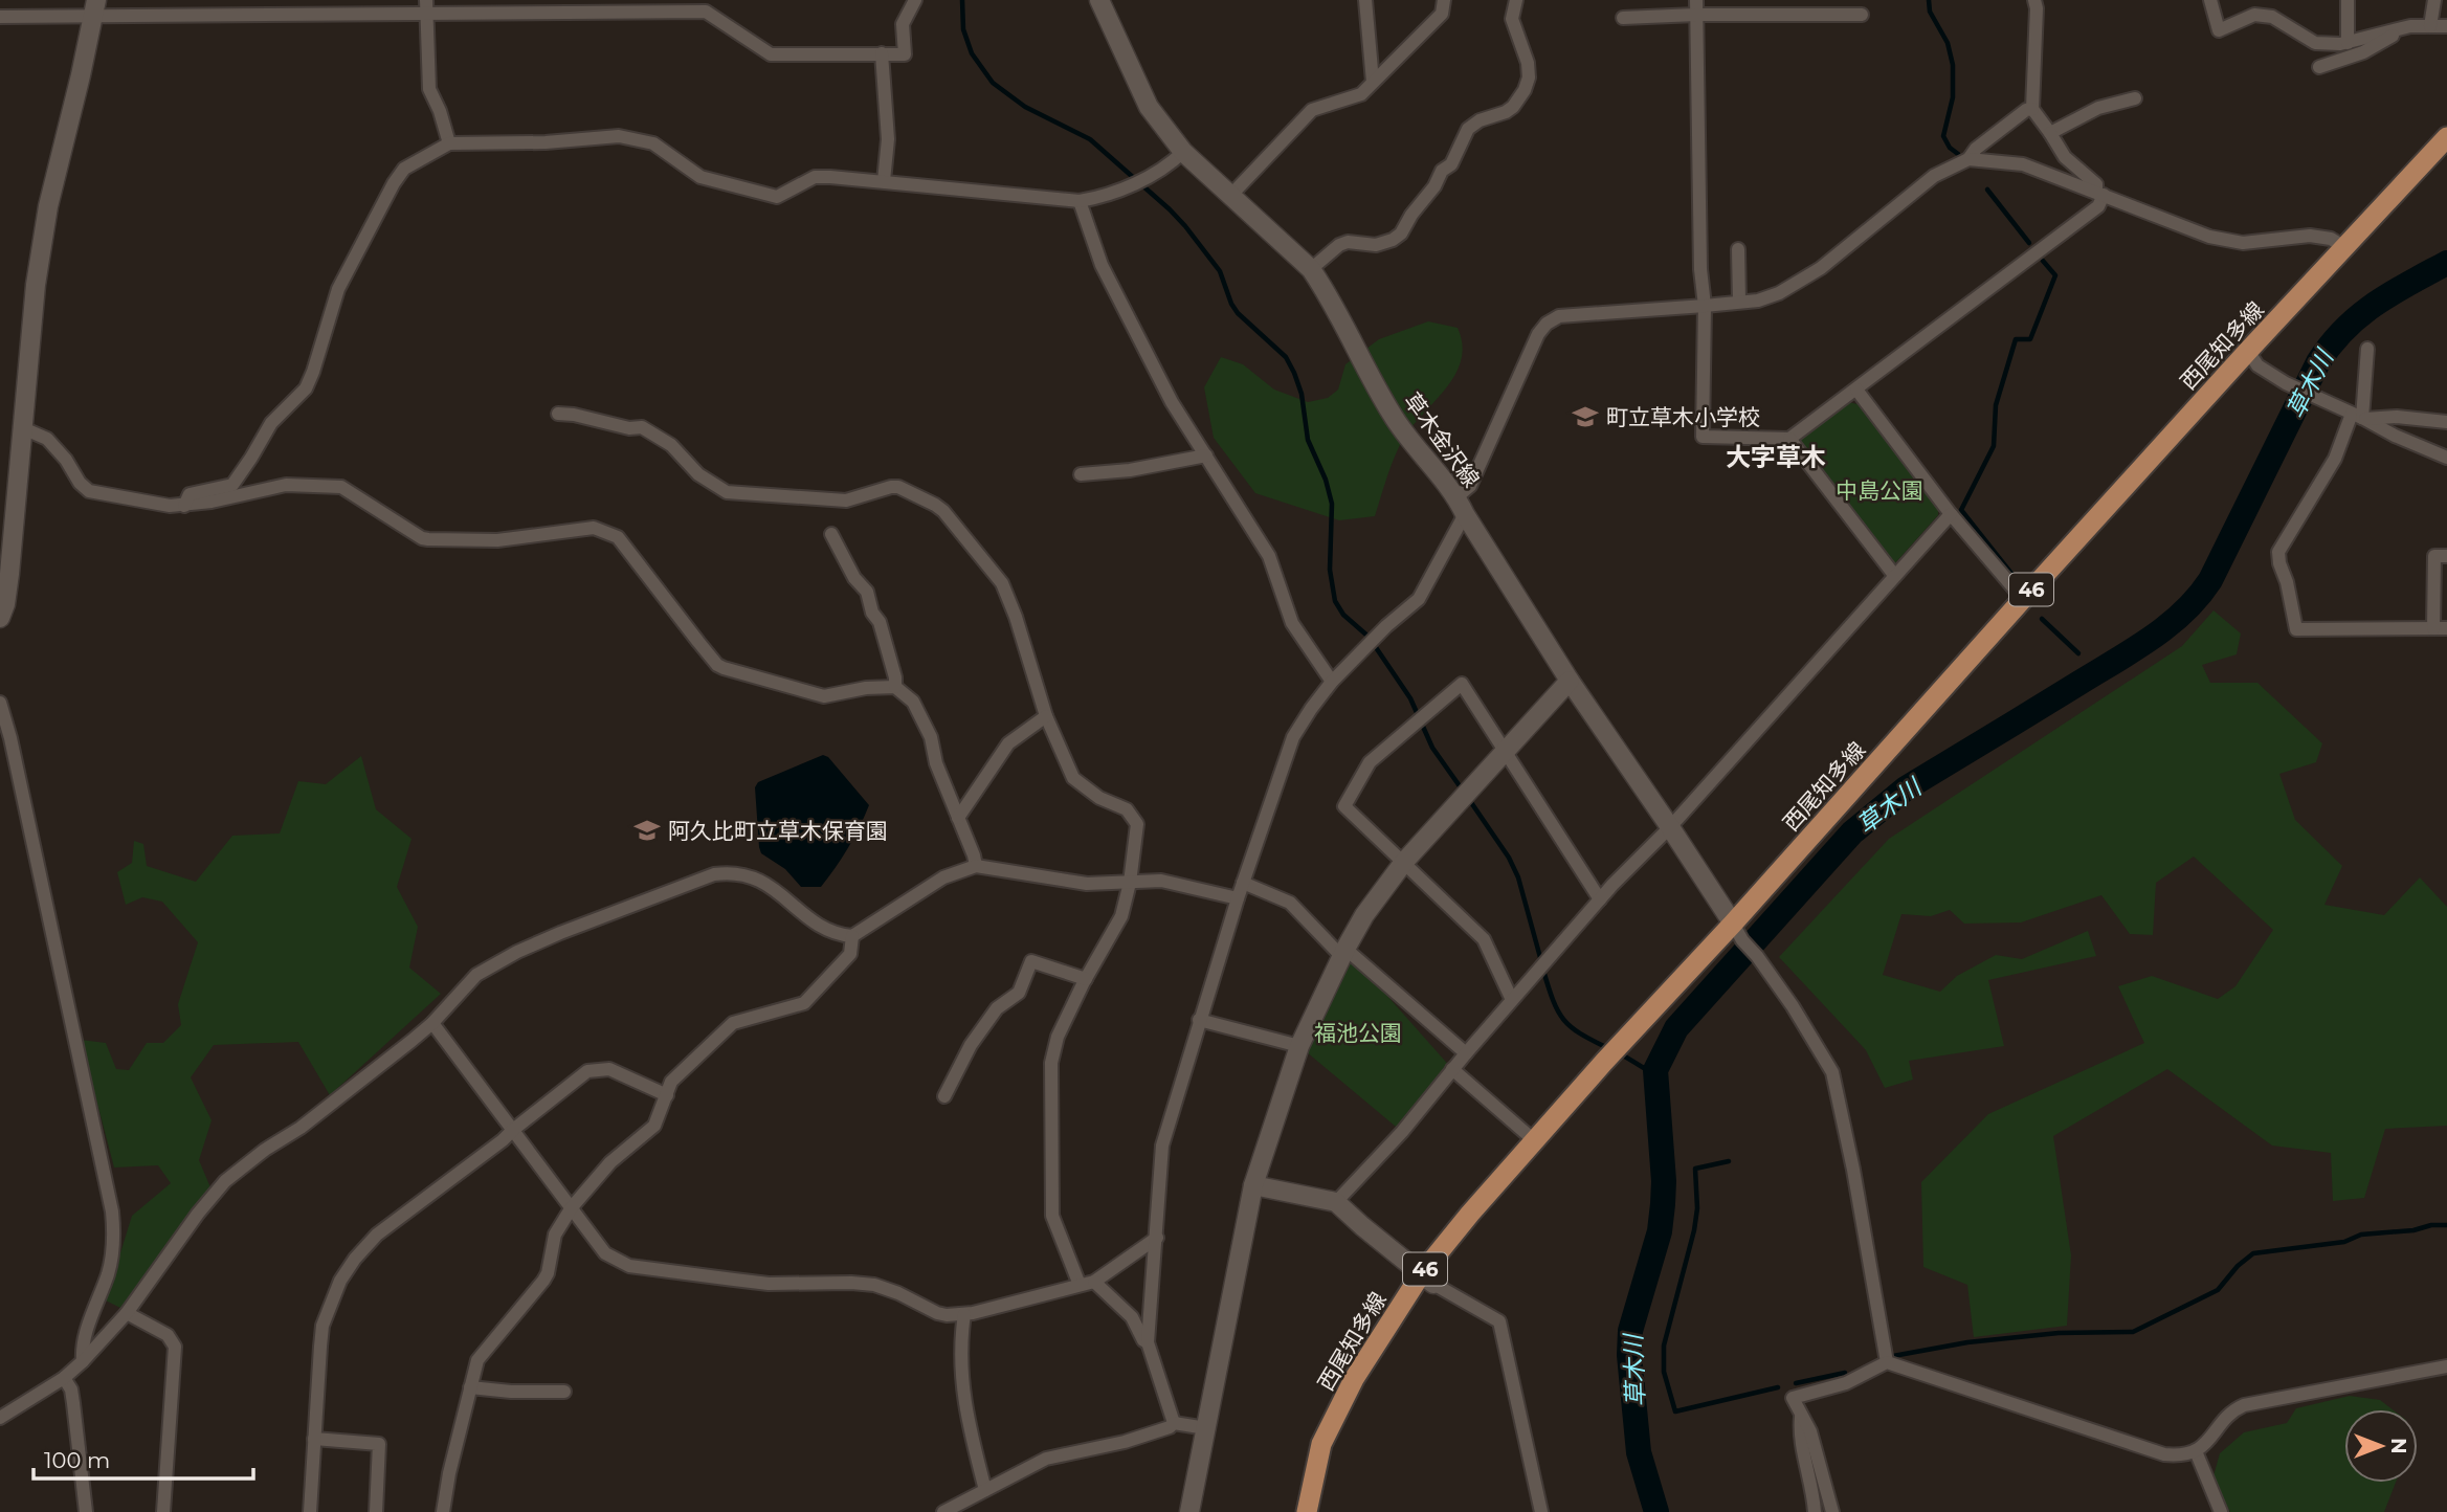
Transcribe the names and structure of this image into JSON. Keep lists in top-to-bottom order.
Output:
{
  "streets": {
    "main road": ["西尾知多線", "46"],
    "street": ["草木金沢線"]
  },
  "crossings": [
    ["西尾知多線", "草木金沢線"]
  ],
  "districts": ["大字草木"],
  "water": ["草木川"],
  "parks": ["中島公園", "福池公園"],
  "places": {
    "school or university": ["町立草木小学校", "阿久比町立草木保育園"]
  },
  "scale_bar": "100 m",
  "north": "right"
}
